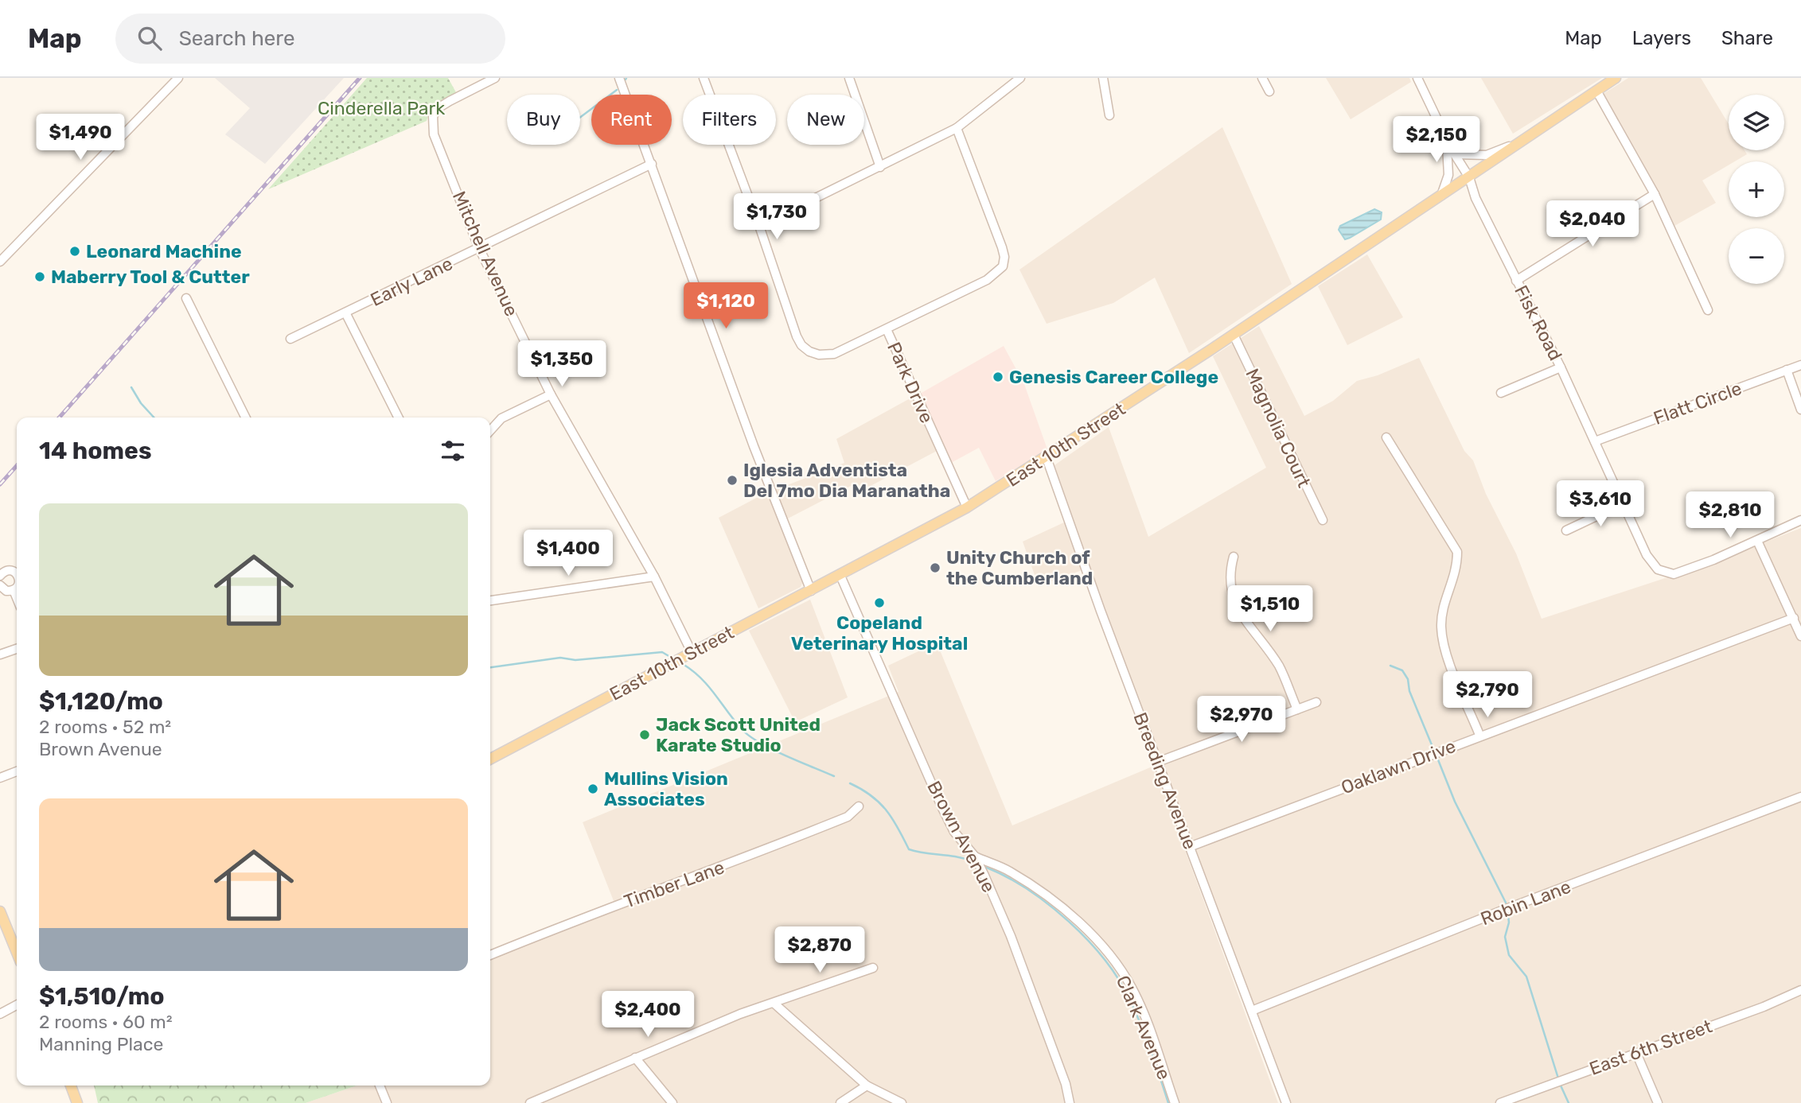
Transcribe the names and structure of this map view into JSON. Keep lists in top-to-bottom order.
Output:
{
  "streets": {
    "main road": ["East 10th Street"],
    "street": [
      "Mitchell Avenue",
      "Early Lane",
      "Fisk Road",
      "Park Drive",
      "Flatt Circle",
      "Magnolia Court",
      "Oaklawn Drive",
      "Breeding Avenue",
      "Brown Avenue",
      "Timber Lane",
      "Robin Lane",
      "Clark Avenue",
      "East 6th Street"
    ]
  },
  "crossings": [
    ["Mitchell Avenue", "Early Lane"],
    ["Mitchell Avenue", "East 10th Street"],
    ["Fisk Road", "Flatt Circle"],
    ["Fisk Road", "East 10th Street"],
    ["Park Drive", "East 10th Street"],
    ["Magnolia Court", "East 10th Street"],
    ["East 10th Street", "Breeding Avenue"],
    ["East 10th Street", "Brown Avenue"],
    ["Oaklawn Drive", "Breeding Avenue"],
    ["Breeding Avenue", "Robin Lane"],
    ["Brown Avenue", "Clark Avenue"]
  ],
  "parks": ["Cinderella Park"],
  "places": [
    "Leonard Machine",
    "Maberry Tool & Cutter",
    "Genesis Career College",
    "Iglesia Adventista Del 7mo Dia Maranatha",
    "Unity Church of the Cumberland",
    "Copeland Veterinary Hospital",
    "Jack Scott United Karate Studio",
    "Mullins Vision Associates"
  ],
  "page": {
    "header": "Map",
    "search": "Search here",
    "nav": ["Map", "Layers", "Share"],
    "map_buttons": ["+", "−"],
    "chip": [
      "Buy",
      "Rent",
      "Filters",
      "New"
    ],
    "price": [
      "$1,490",
      "$2,150",
      "$1,730",
      "$2,040",
      "$1,120",
      "$1,350",
      "$3,610",
      "$2,810",
      "$1,400",
      "$1,510",
      "$2,790",
      "$2,970",
      "$2,870",
      "$2,400"
    ],
    "heading": "14 homes",
    "list": [
      {
        "name": "$1,120/mo",
        "note": "2 rooms · 52 m² · Brown Avenue"
      },
      {
        "name": "$1,510/mo",
        "note": "2 rooms · 60 m² · Manning Place"
      }
    ]
  }
}
